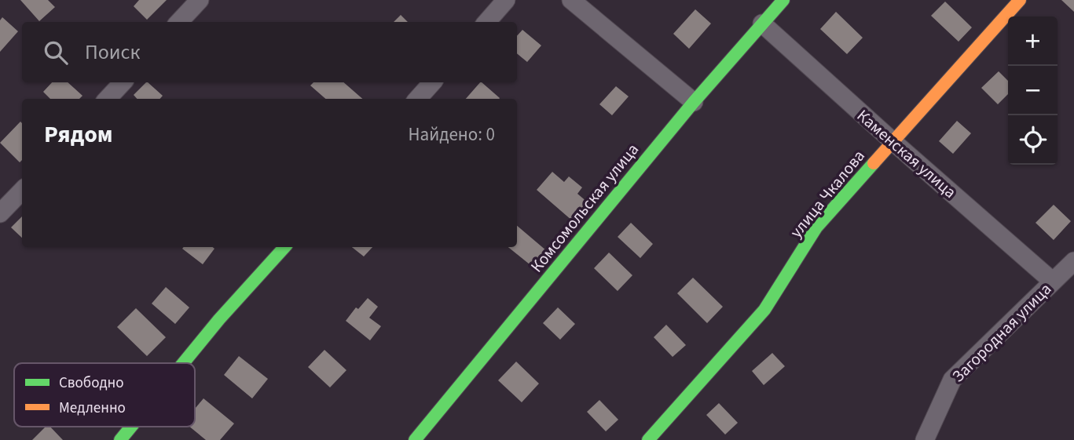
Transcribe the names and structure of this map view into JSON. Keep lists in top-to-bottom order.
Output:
{
  "streets": {
    "street": [
      "Каменская улица",
      "улица Чкалова",
      "Комсомольская улица",
      "Загородная улица"
    ]
  },
  "crossings": [
    ["Каменская улица", "улица Чкалова"],
    ["Каменская улица", "Комсомольская улица"],
    ["Каменская улица", "Загородная улица"]
  ],
  "legend": ["Свободно", "Медленно"],
  "page": {
    "map_buttons": ["+", "−"],
    "search": "Поиск",
    "heading": ["Рядом", "Найдено: 0"]
  }
}
